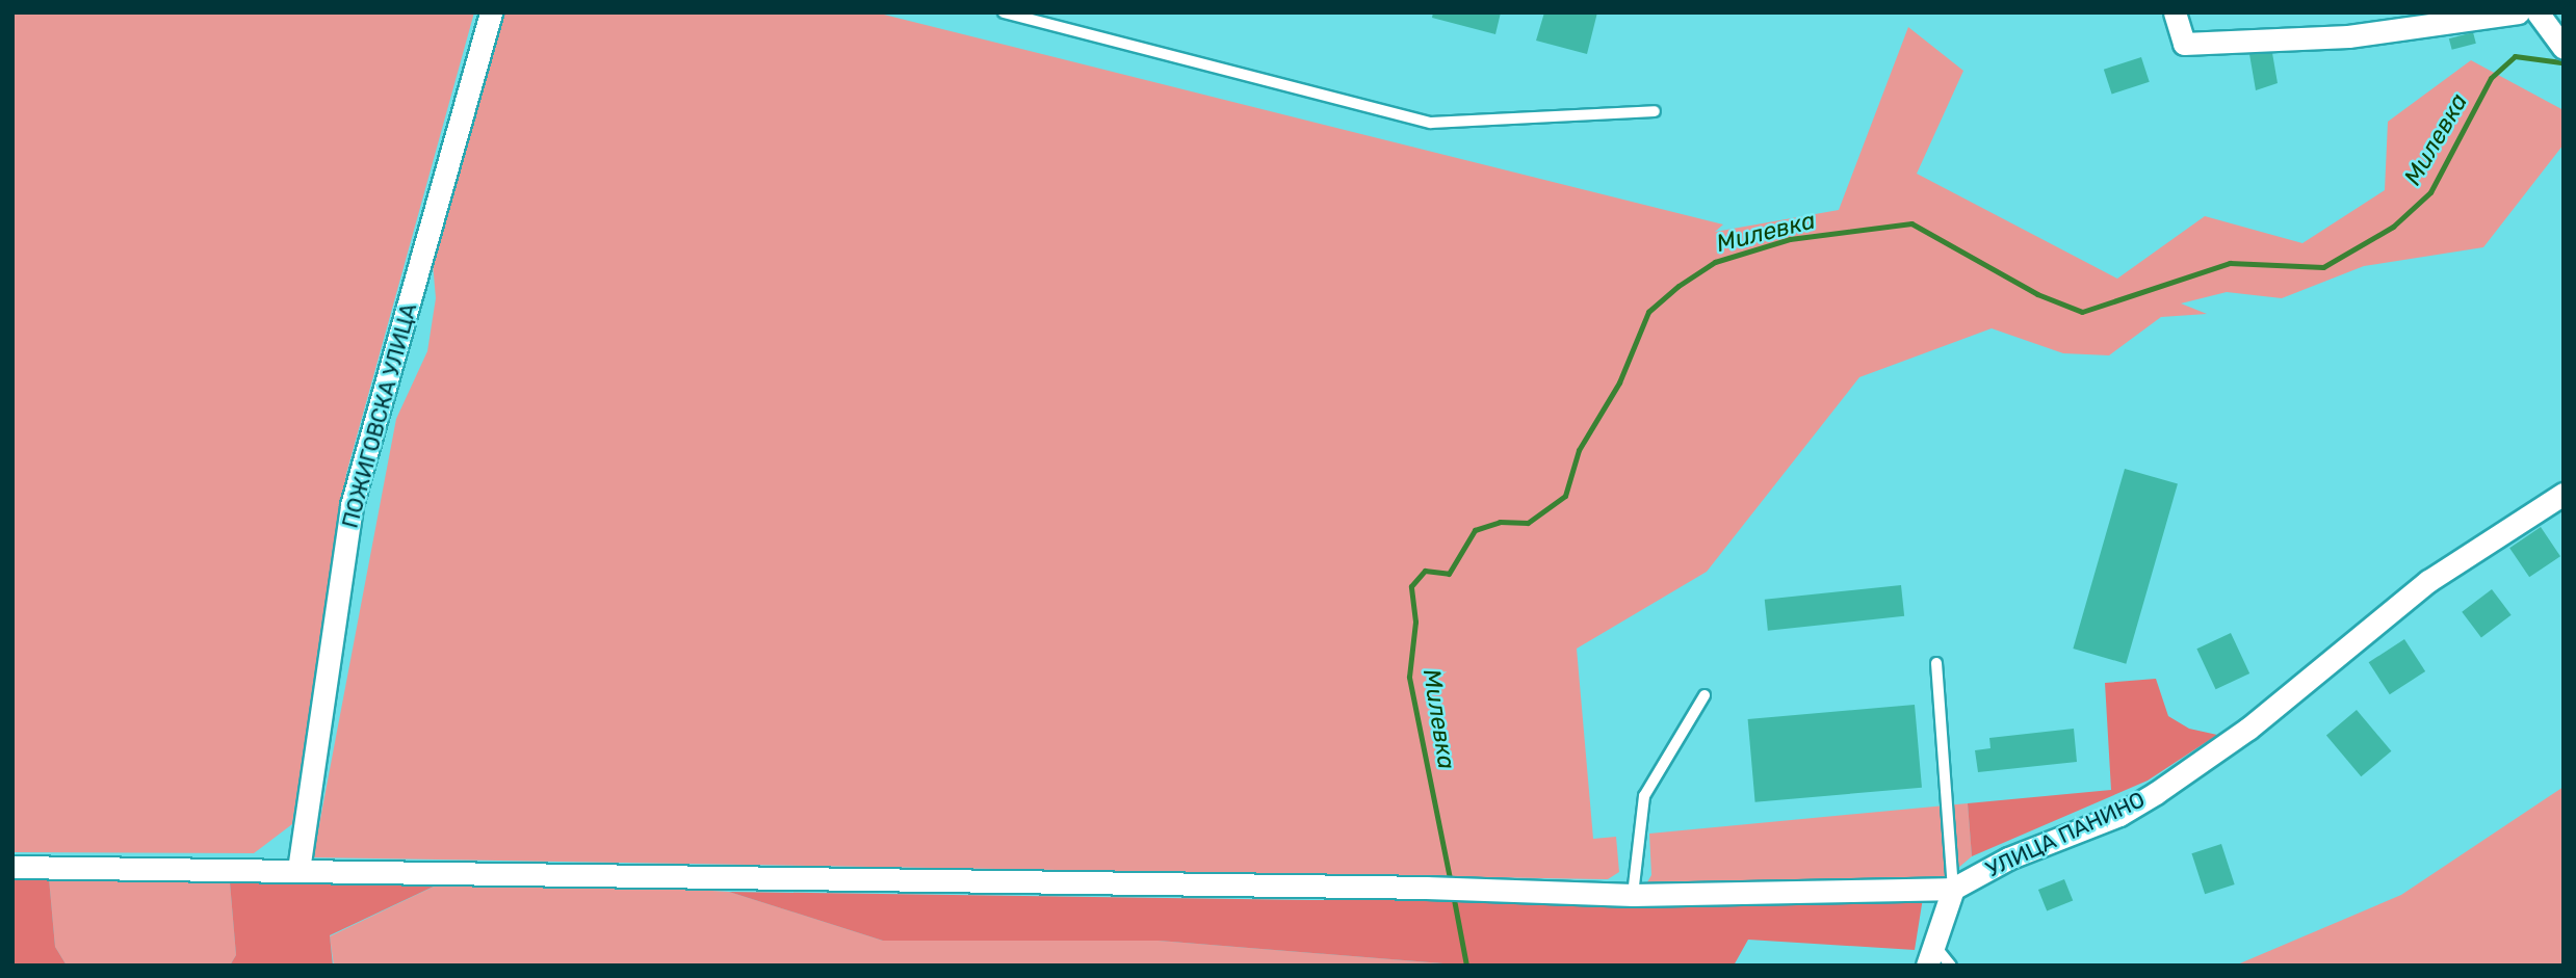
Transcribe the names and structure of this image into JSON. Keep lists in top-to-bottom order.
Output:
{
  "streets": {
    "street": ["ПОЖИГОВСКА УЛИЦА", "УЛИЦА ПАНИНО"]
  },
  "crossings": [
    ["ПОЖИГОВСКА УЛИЦА", "УЛИЦА ПАНИНО"]
  ],
  "water": ["Милевка"]
}
